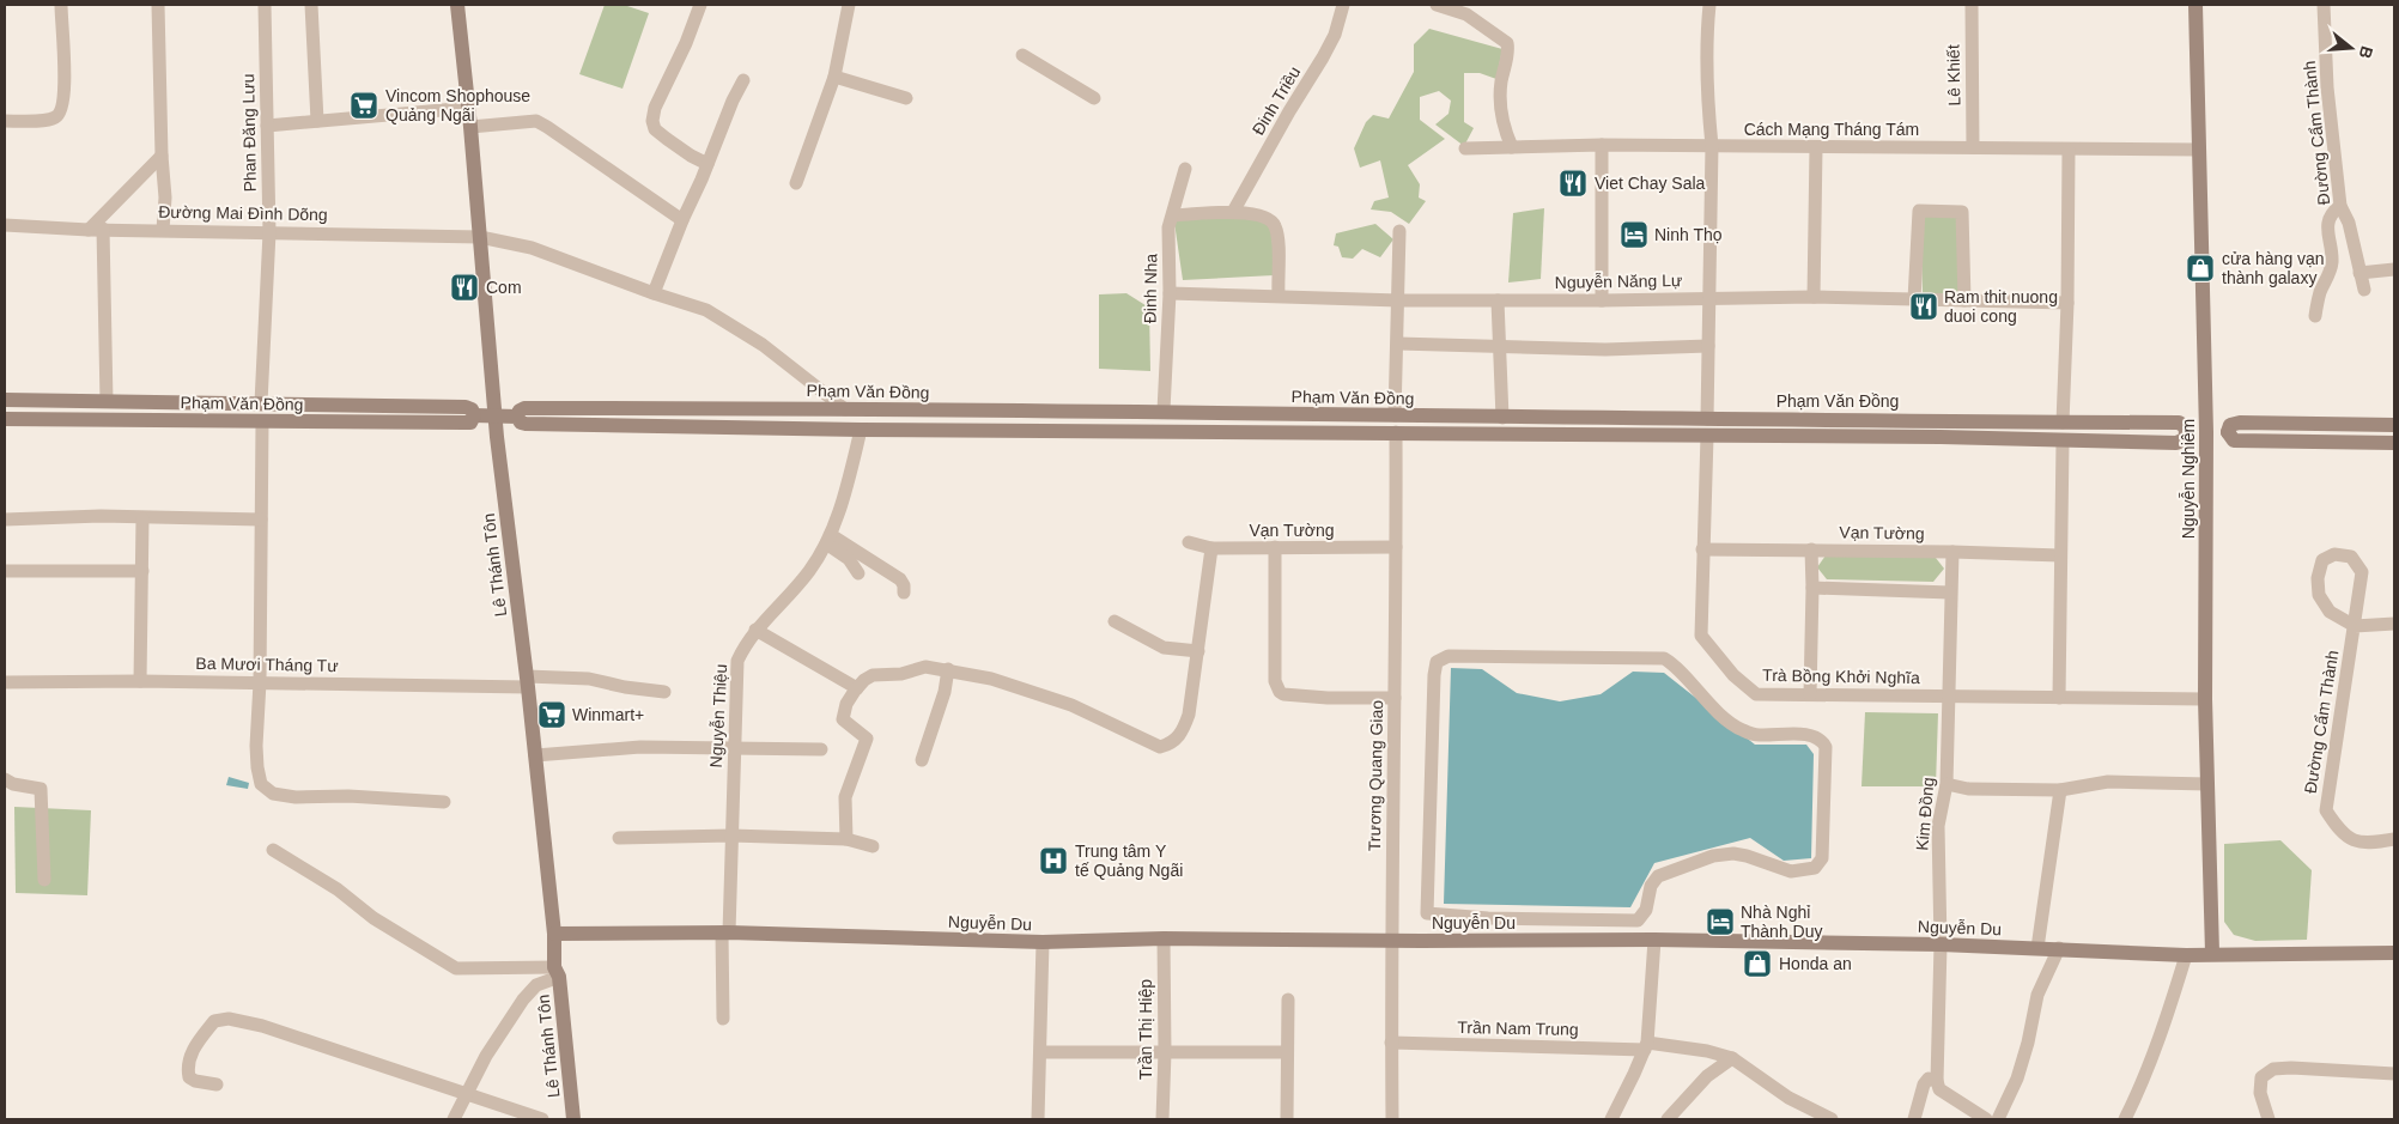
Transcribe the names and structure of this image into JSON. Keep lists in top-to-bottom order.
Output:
{
  "streets": {
    "street": [
      "Lê Khiết",
      "Đinh Triều",
      "Cách Mạng Tháng Tám",
      "Phan Đăng Lưu",
      "Đường Cẩm Thành",
      "Đường Mai Đình Dõng",
      "Nguyễn Năng Lự",
      "Đinh Nha",
      "Phạm Văn Đồng",
      "Nguyễn Nghiêm",
      "Vạn Tường",
      "Lê Thánh Tôn",
      "Ba Mươi Tháng Tư",
      "Trà Bồng Khởi Nghĩa",
      "Nguyễn Thiệu",
      "Trương Quang Giao",
      "Kim Đồng",
      "Nguyễn Du",
      "Trần Nam Trung",
      "Trần Thị Hiệp"
    ]
  },
  "crossings": [
    ["Lê Khiết", "Cách Mạng Tháng Tám"],
    ["Cách Mạng Tháng Tám", "Nguyễn Nghiêm"],
    ["Phan Đăng Lưu", "Đường Mai Đình Dõng"],
    ["Phan Đăng Lưu", "Phạm Văn Đồng"],
    ["Đường Mai Đình Dõng", "Phạm Văn Đồng"],
    ["Đường Mai Đình Dõng", "Lê Thánh Tôn"],
    ["Nguyễn Năng Lự", "Đinh Nha"],
    ["Đinh Nha", "Phạm Văn Đồng"],
    ["Phạm Văn Đồng", "Nguyễn Nghiêm"],
    ["Phạm Văn Đồng", "Lê Thánh Tôn"],
    ["Phạm Văn Đồng", "Trà Bồng Khởi Nghĩa"],
    ["Phạm Văn Đồng", "Nguyễn Thiệu"],
    ["Phạm Văn Đồng", "Trương Quang Giao"],
    ["Nguyễn Nghiêm", "Trà Bồng Khởi Nghĩa"],
    ["Nguyễn Nghiêm", "Nguyễn Du"],
    ["Vạn Tường", "Trà Bồng Khởi Nghĩa"],
    ["Vạn Tường", "Trương Quang Giao"],
    ["Vạn Tường", "Kim Đồng"],
    ["Lê Thánh Tôn", "Ba Mươi Tháng Tư"],
    ["Lê Thánh Tôn", "Nguyễn Du"],
    ["Trà Bồng Khởi Nghĩa", "Kim Đồng"],
    ["Nguyễn Thiệu", "Nguyễn Du"],
    ["Trương Quang Giao", "Nguyễn Du"],
    ["Trương Quang Giao", "Trần Nam Trung"],
    ["Kim Đồng", "Nguyễn Du"],
    ["Nguyễn Du", "Trần Thị Hiệp"]
  ],
  "places": {
    "supermarket": ["Vincom Shophouse Quảng Ngãi", "Winmart+"],
    "restaurant": ["Viet Chay Sala", "Com", "Ram thit nuong duoi cong"],
    "hotel": ["Ninh Thọ", "Nhà Nghỉ Thành Duy"],
    "shop": ["cửa hàng vạn thành galaxy", "Honda an"],
    "hospital": ["Trung tâm Y tế Quảng Ngãi"]
  },
  "north": "right"
}
